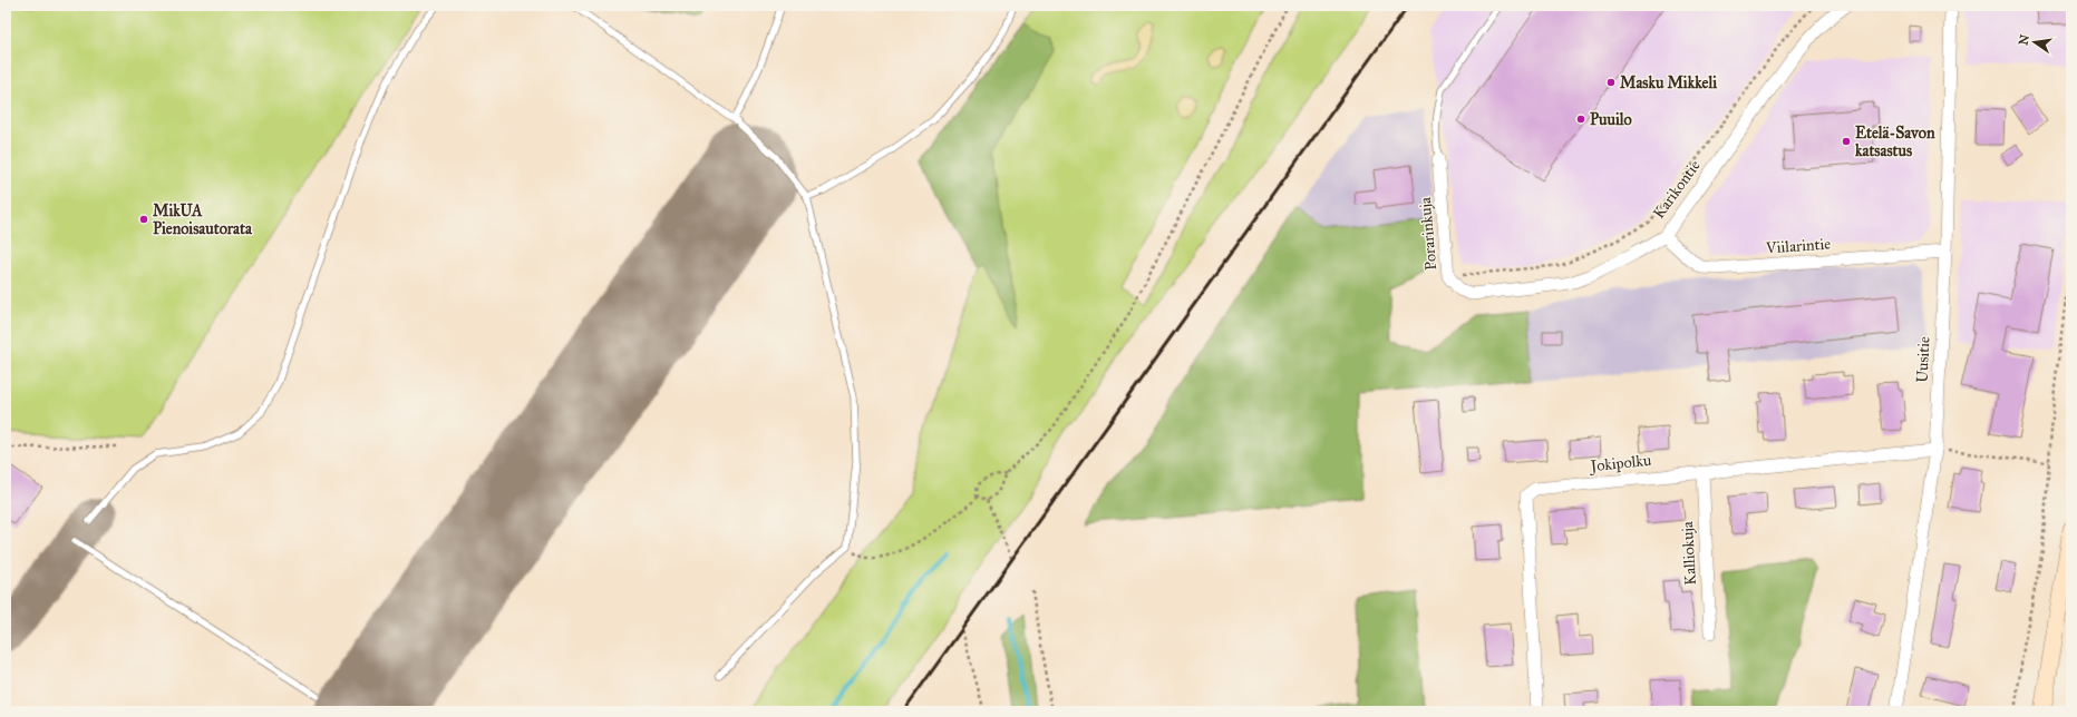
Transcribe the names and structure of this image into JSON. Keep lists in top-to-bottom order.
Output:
{
  "streets": {
    "street": [
      "Karikontie",
      "Porarinkuja",
      "Viilarintie",
      "Uusitie",
      "Jokipolku",
      "Kalliokuja"
    ]
  },
  "crossings": [
    ["Karikontie", "Porarinkuja"],
    ["Karikontie", "Viilarintie"],
    ["Viilarintie", "Uusitie"],
    ["Uusitie", "Jokipolku"],
    ["Jokipolku", "Kalliokuja"]
  ],
  "places": [
    "Masku Mikkeli",
    "Puuilo",
    "Etelä-Savon katsastus",
    "MikUA Pienoisautorata"
  ],
  "north": "left"
}
